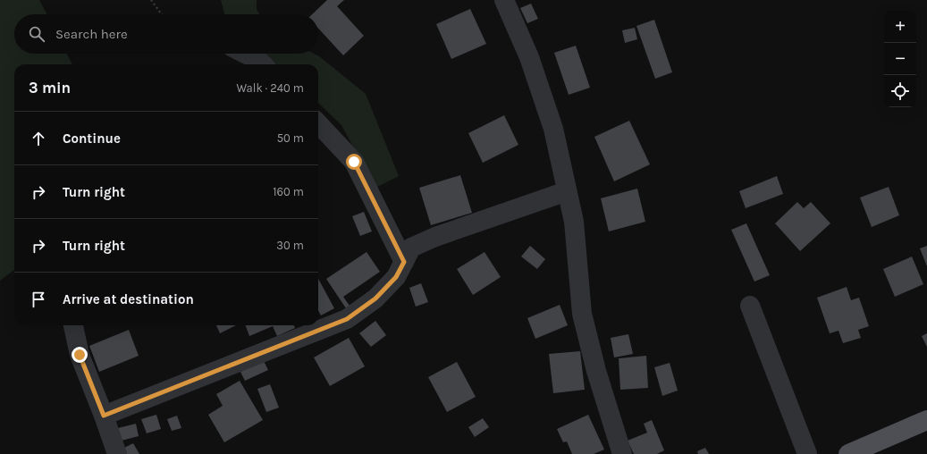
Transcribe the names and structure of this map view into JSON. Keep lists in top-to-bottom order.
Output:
{
  "page": {
    "map_buttons": ["+", "−"],
    "search": "Search here",
    "heading": ["3 min", "Walk · 240 m"],
    "list": [
      ["Continue", "50 m"],
      ["Turn right", "160 m"],
      ["Turn right", "30 m"],
      "Arrive at destination"
    ]
  }
}
